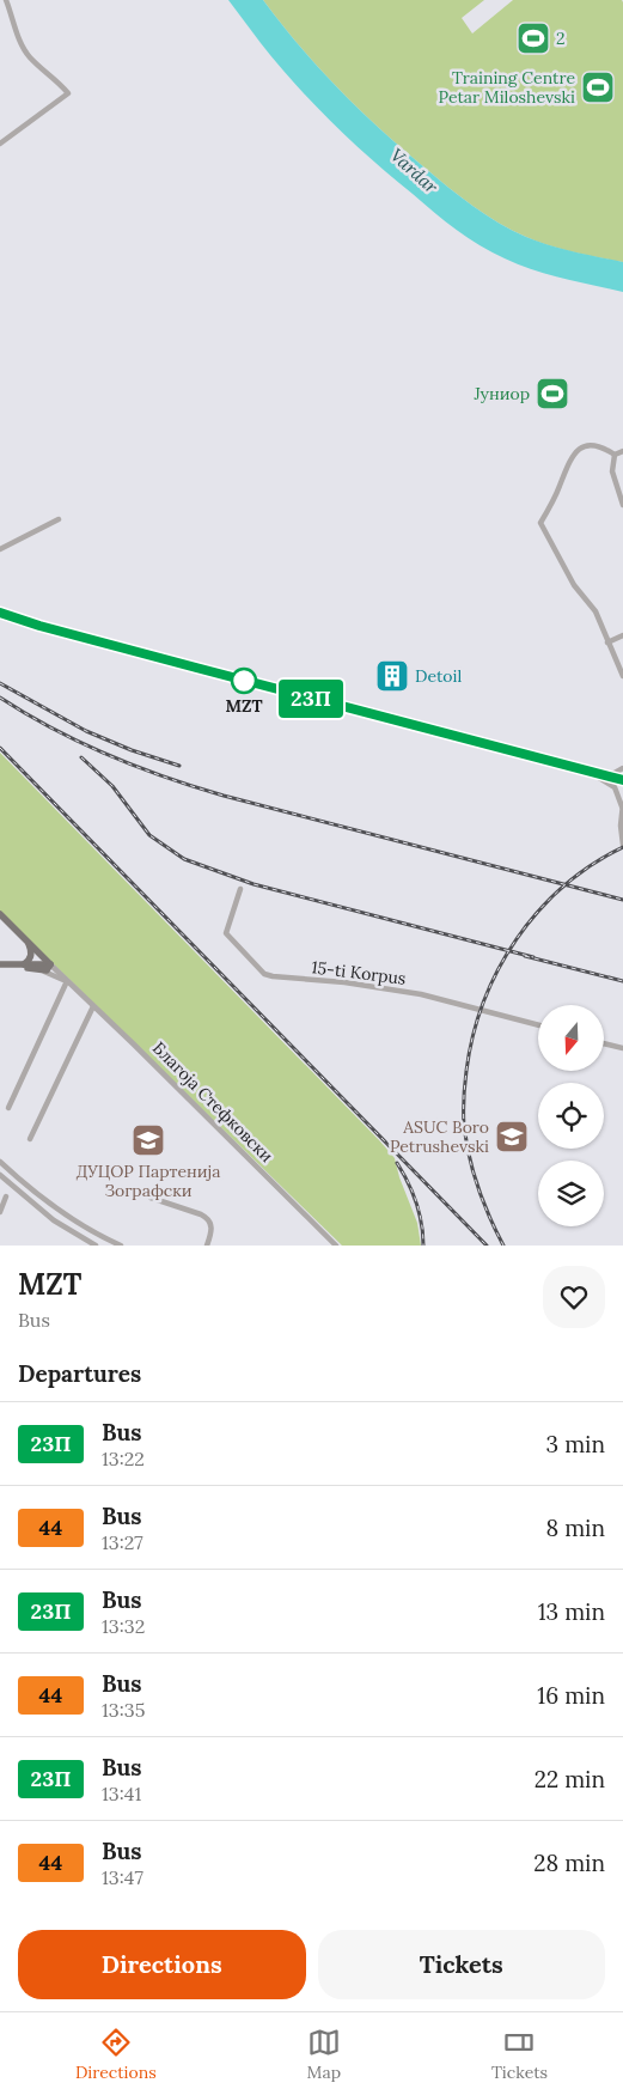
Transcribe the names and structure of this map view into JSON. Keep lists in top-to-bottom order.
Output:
{
  "streets": {
    "main road": ["Благоја Стефковски"],
    "street": ["15-ti Korpus"]
  },
  "water": ["Vardar"],
  "places": {
    "sports": ["2", "Training Centre Petar Miloshevski", "Јуниор"],
    "building": ["Detoil"],
    "other": ["MZT"],
    "school or university": ["ASUC Boro Petrushevski", "ДУЦОР Партенија Зографски"]
  },
  "lines": ["bus line 23П"],
  "north": "bottom",
  "page": {
    "on_map": "23П",
    "heading": [
      ["MZT", "Bus"],
      "Departures"
    ],
    "list": [
      {
        "mark": "23П",
        "name": "Bus",
        "note": "13:22",
        "value": "3 min"
      },
      {
        "mark": "44",
        "name": "Bus",
        "note": "13:27",
        "value": "8 min"
      },
      {
        "mark": "23П",
        "name": "Bus",
        "note": "13:32",
        "value": "13 min"
      },
      {
        "mark": "44",
        "name": "Bus",
        "note": "13:35",
        "value": "16 min"
      },
      {
        "mark": "23П",
        "name": "Bus",
        "note": "13:41",
        "value": "22 min"
      },
      {
        "mark": "44",
        "name": "Bus",
        "note": "13:47",
        "value": "28 min"
      }
    ],
    "buttons": ["Directions", "Tickets"],
    "tabs": ["Directions", "Map", "Tickets"]
  }
}
